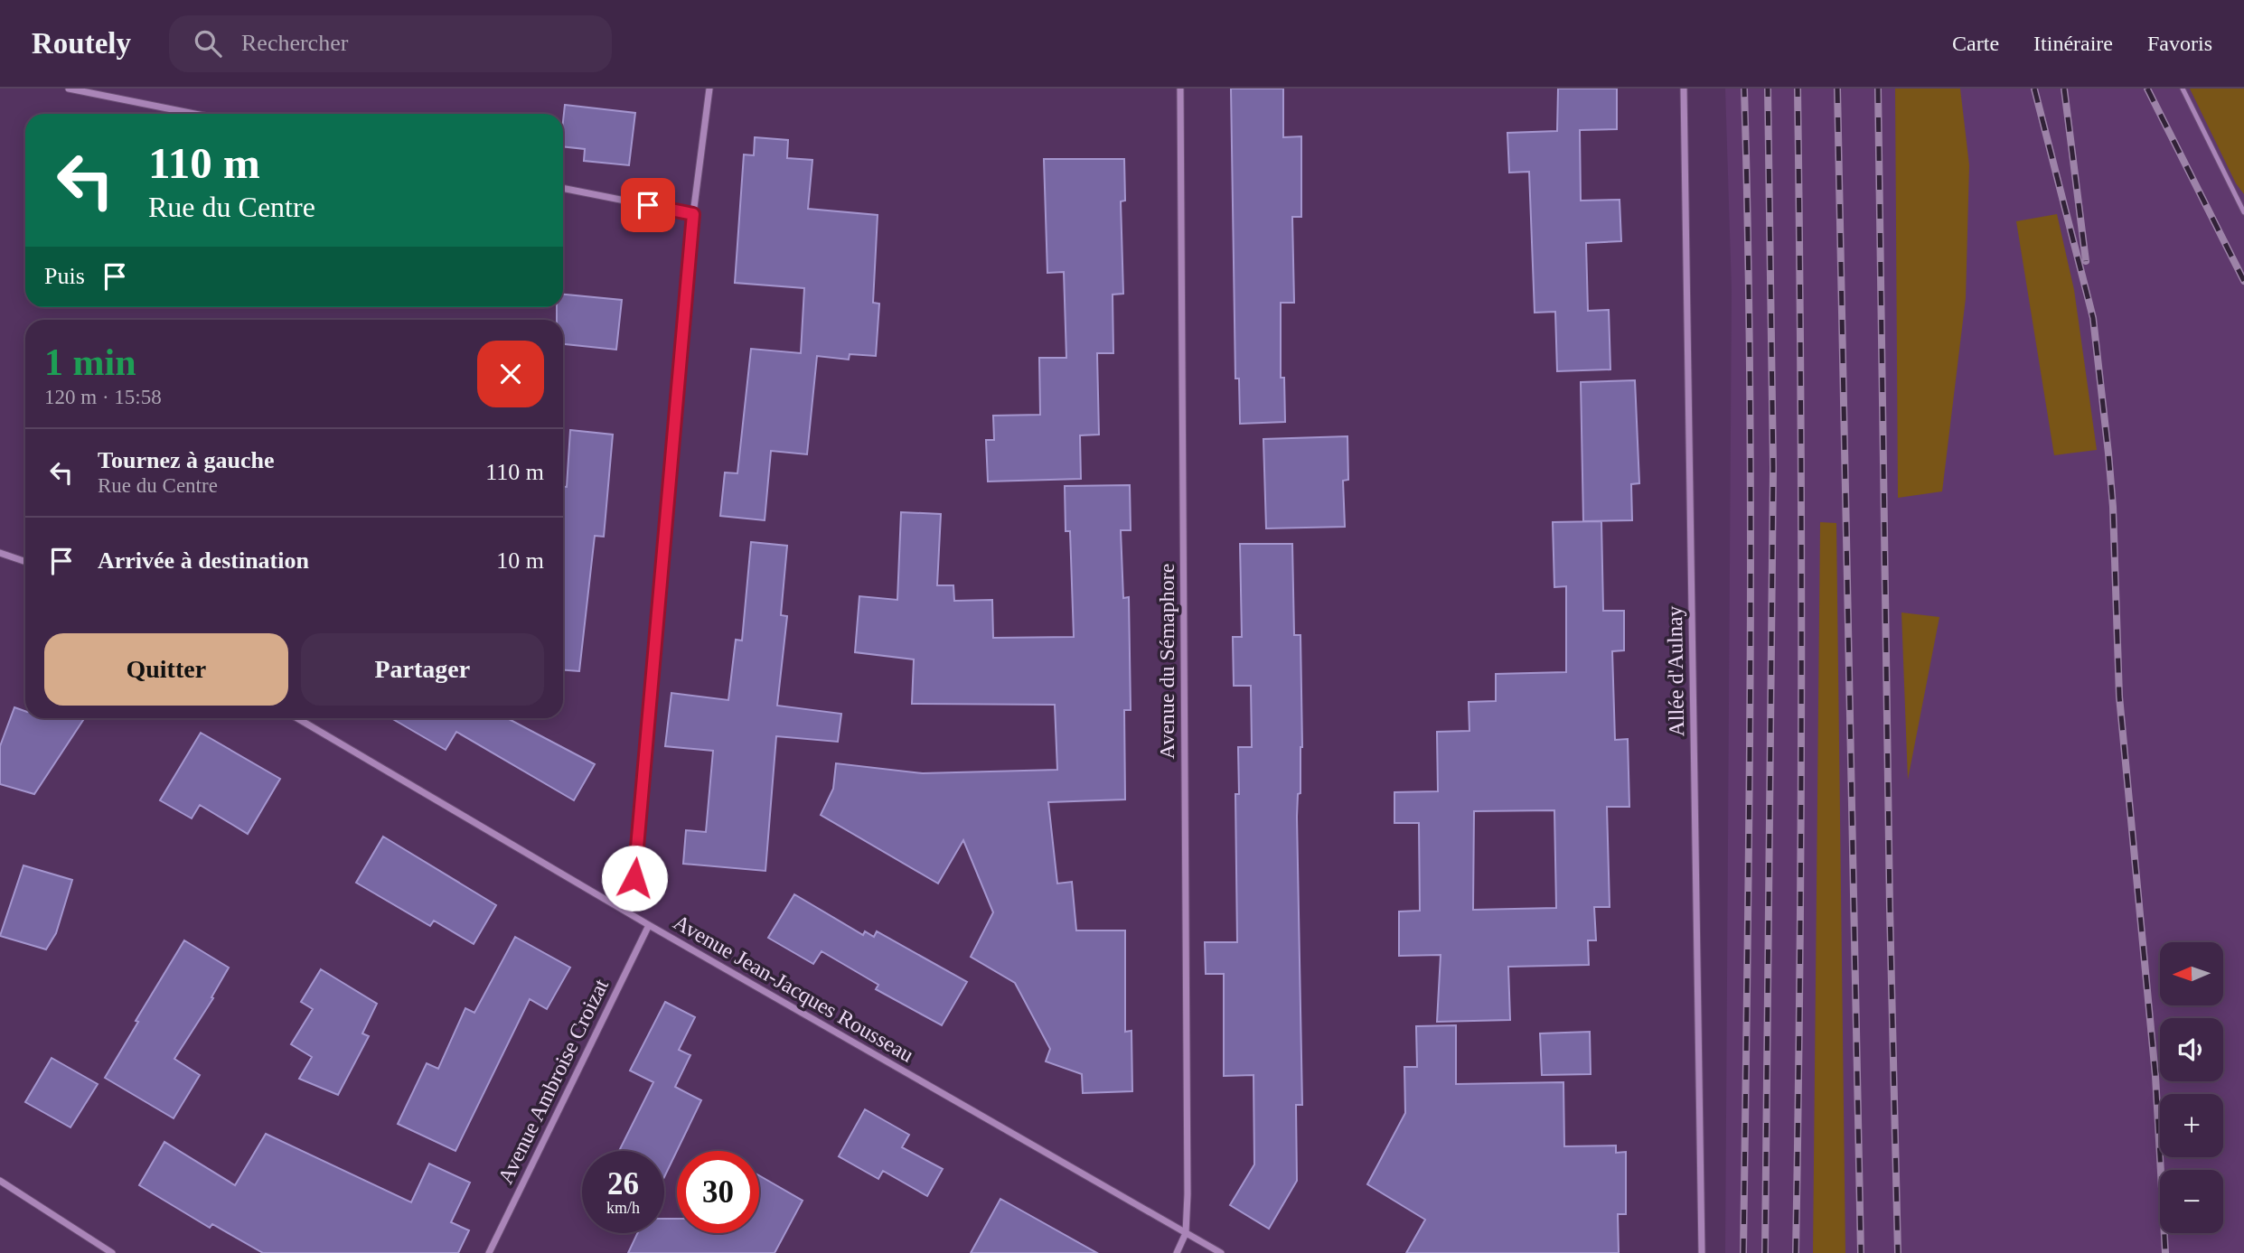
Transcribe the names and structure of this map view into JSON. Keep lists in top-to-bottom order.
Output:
{
  "streets": {
    "street": [
      "Avenue du Sémaphore",
      "Allée d'Aulnay",
      "Avenue Jean-Jacques Rousseau",
      "Avenue Ambroise Croizat"
    ]
  },
  "crossings": [
    ["Avenue du Sémaphore", "Avenue Jean-Jacques Rousseau"],
    ["Avenue Jean-Jacques Rousseau", "Avenue Ambroise Croizat"]
  ],
  "north": "left",
  "page": {
    "header": "Routely",
    "search": "Rechercher",
    "nav": ["Carte", "Itinéraire", "Favoris"],
    "turn": ["110 m", "Rue du Centre"],
    "then": "Puis",
    "heading": ["1 min", "120 m · 15:58"],
    "list": [
      {
        "name": "Tournez à gauche",
        "note": "Rue du Centre",
        "value": "110 m"
      },
      {
        "name": "Arrivée à destination",
        "value": "10 m"
      }
    ],
    "buttons": ["Quitter", "Partager"],
    "map_buttons": ["+", "−"],
    "speed": "26 km/h",
    "limit": "30"
  }
}
